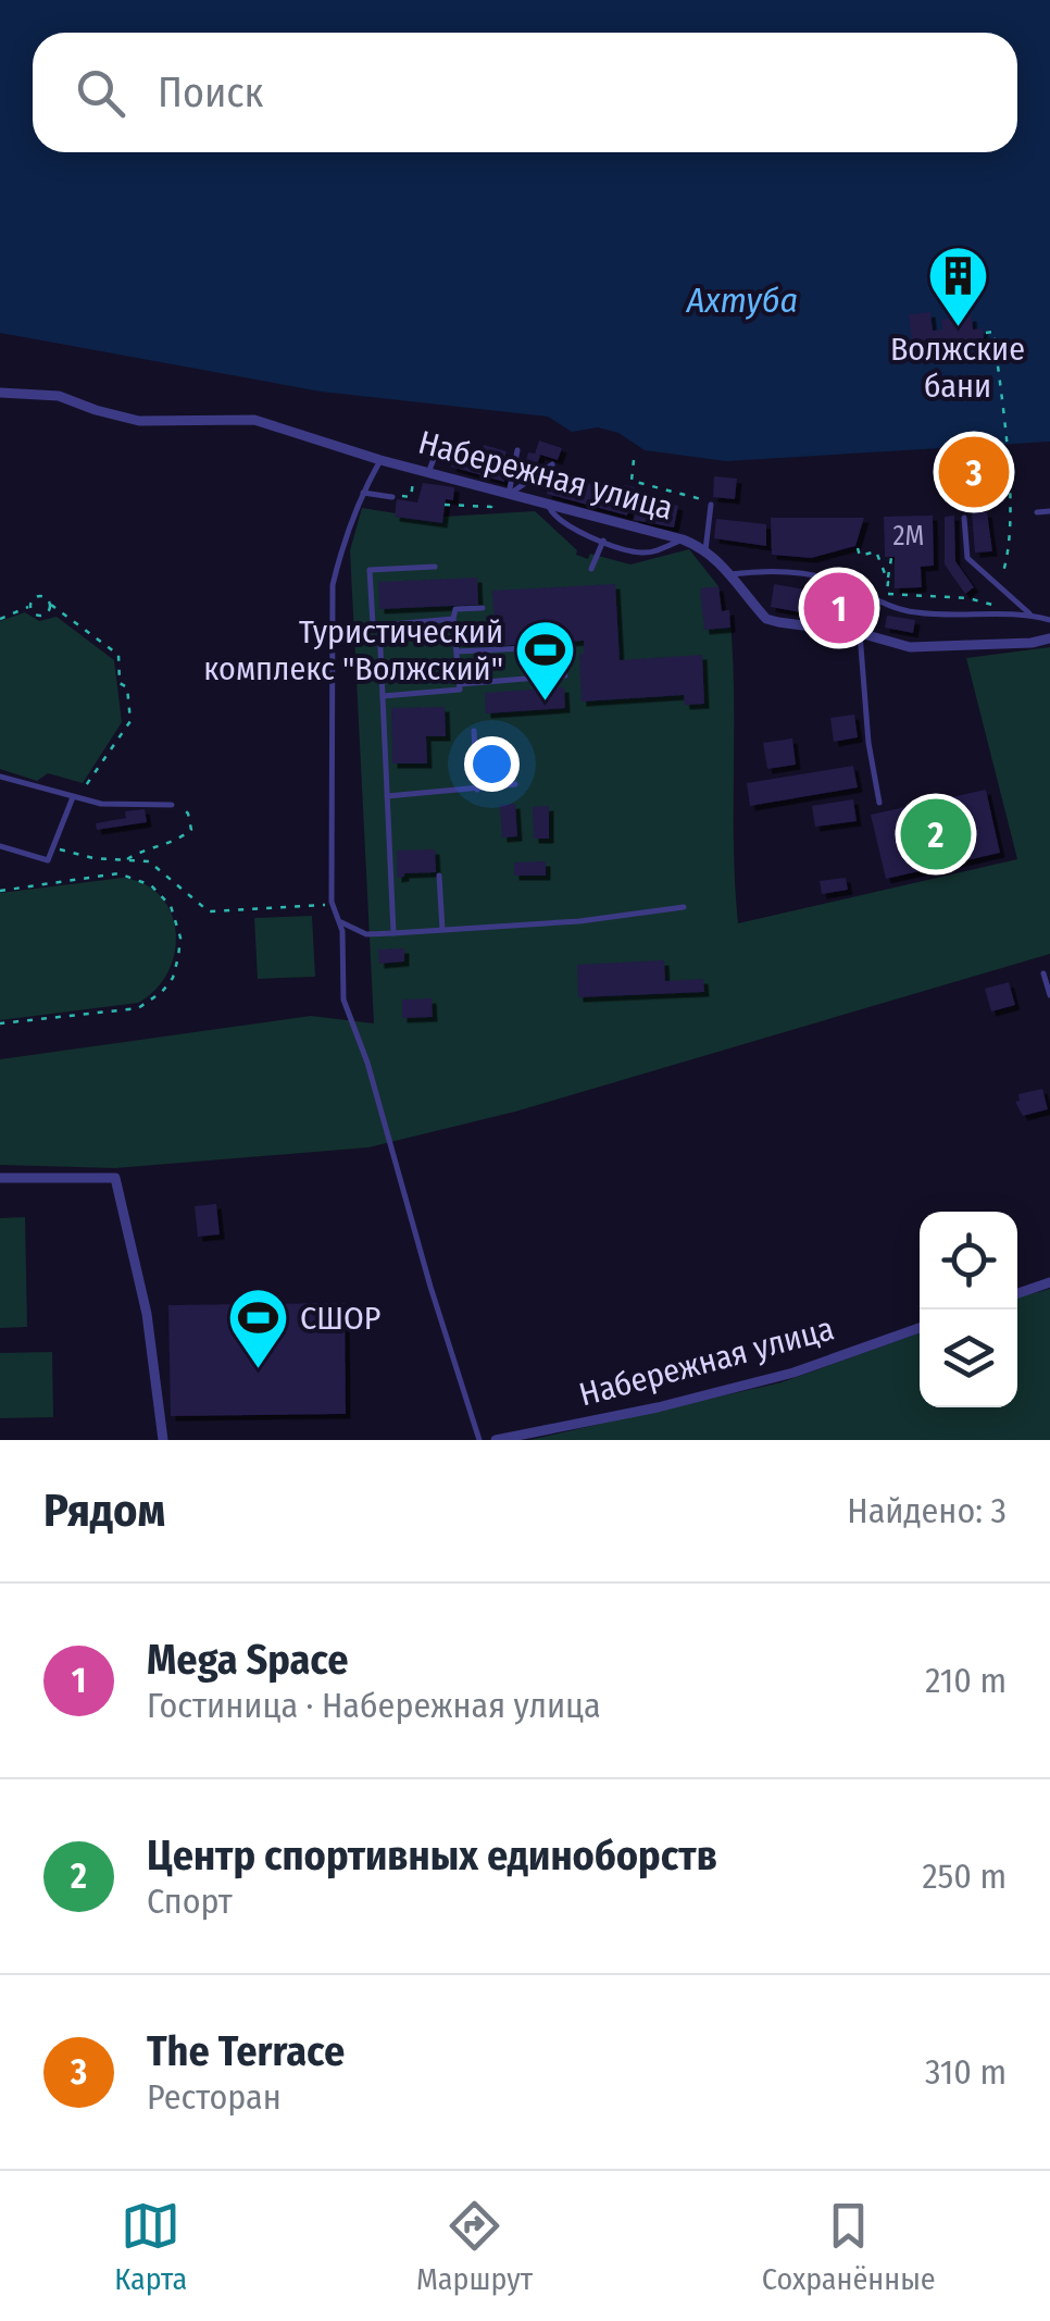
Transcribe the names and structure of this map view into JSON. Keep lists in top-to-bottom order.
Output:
{
  "streets": {
    "street": ["Набережная улица"]
  },
  "water": ["Ахтуба"],
  "places": {
    "building": ["Волжские бани"],
    "sports": ["Туристический комплекс \"Волжский\"", "СШОР"]
  },
  "house_numbers": ["2М"],
  "page": {
    "search": "Поиск",
    "pins": ["3", "1", "2"],
    "heading": ["Рядом", "Найдено: 3"],
    "list": [
      {
        "mark": "1",
        "name": "Mega Space",
        "note": "Гостиница · Набережная улица",
        "value": "210 m"
      },
      {
        "mark": "2",
        "name": "Центр спортивных единоборств",
        "note": "Спорт",
        "value": "250 m"
      },
      {
        "mark": "3",
        "name": "The Terrace",
        "note": "Ресторан",
        "value": "310 m"
      }
    ],
    "nav": ["Карта", "Маршрут", "Сохранённые"]
  }
}
